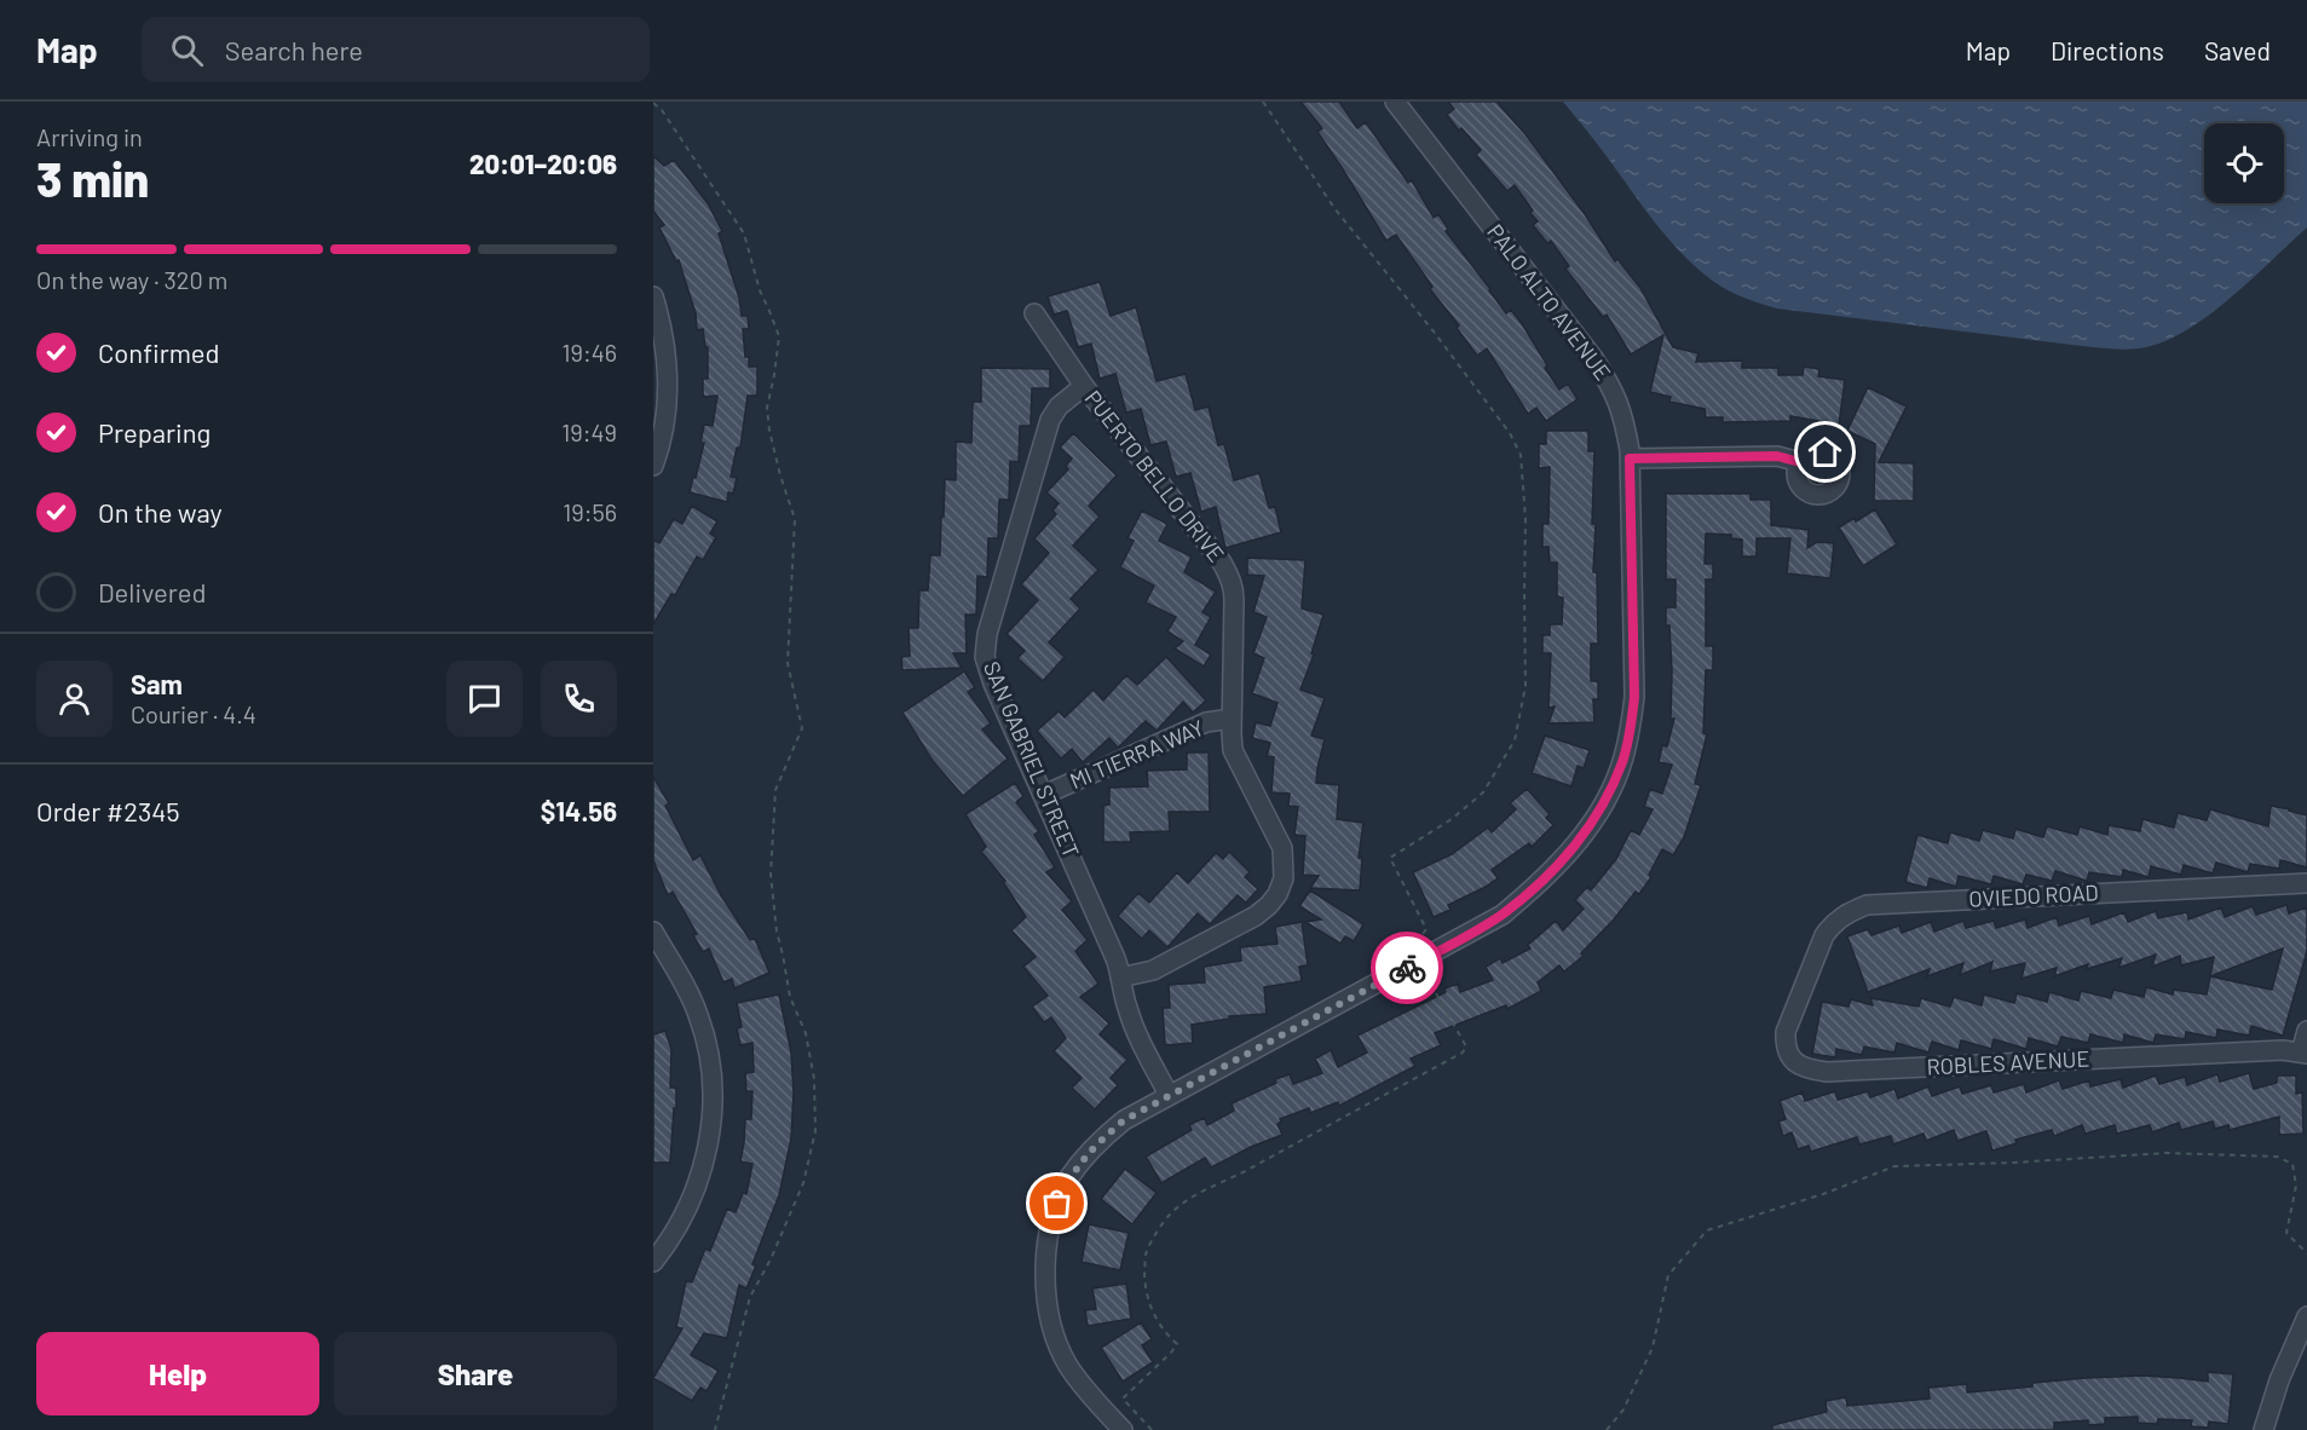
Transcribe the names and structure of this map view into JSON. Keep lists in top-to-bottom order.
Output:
{
  "streets": {
    "street": [
      "PALO ALTO AVENUE",
      "PUERTO BELLO DRIVE",
      "MI TIERRA WAY",
      "SAN GABRIEL STREET",
      "OVIEDO ROAD",
      "ROBLES AVENUE"
    ]
  },
  "crossings": [
    ["PALO ALTO AVENUE", "SAN GABRIEL STREET"],
    ["PUERTO BELLO DRIVE", "MI TIERRA WAY"],
    ["PUERTO BELLO DRIVE", "SAN GABRIEL STREET"],
    ["MI TIERRA WAY", "SAN GABRIEL STREET"],
    ["OVIEDO ROAD", "ROBLES AVENUE"]
  ],
  "page": {
    "header": "Map",
    "search": "Search here",
    "nav": ["Map", "Directions", "Saved"],
    "heading": ["3 min", "Arriving in", "20:01–20:06"],
    "panel": [
      "Sam",
      "Courier · 4.4",
      "Order #2345",
      "$14.56"
    ],
    "bar": "On the way · 320 m",
    "list": [
      ["Confirmed", "19:46"],
      ["Preparing", "19:49"],
      ["On the way", "19:56"],
      "Delivered"
    ],
    "buttons": ["Help", "Share"]
  }
}
